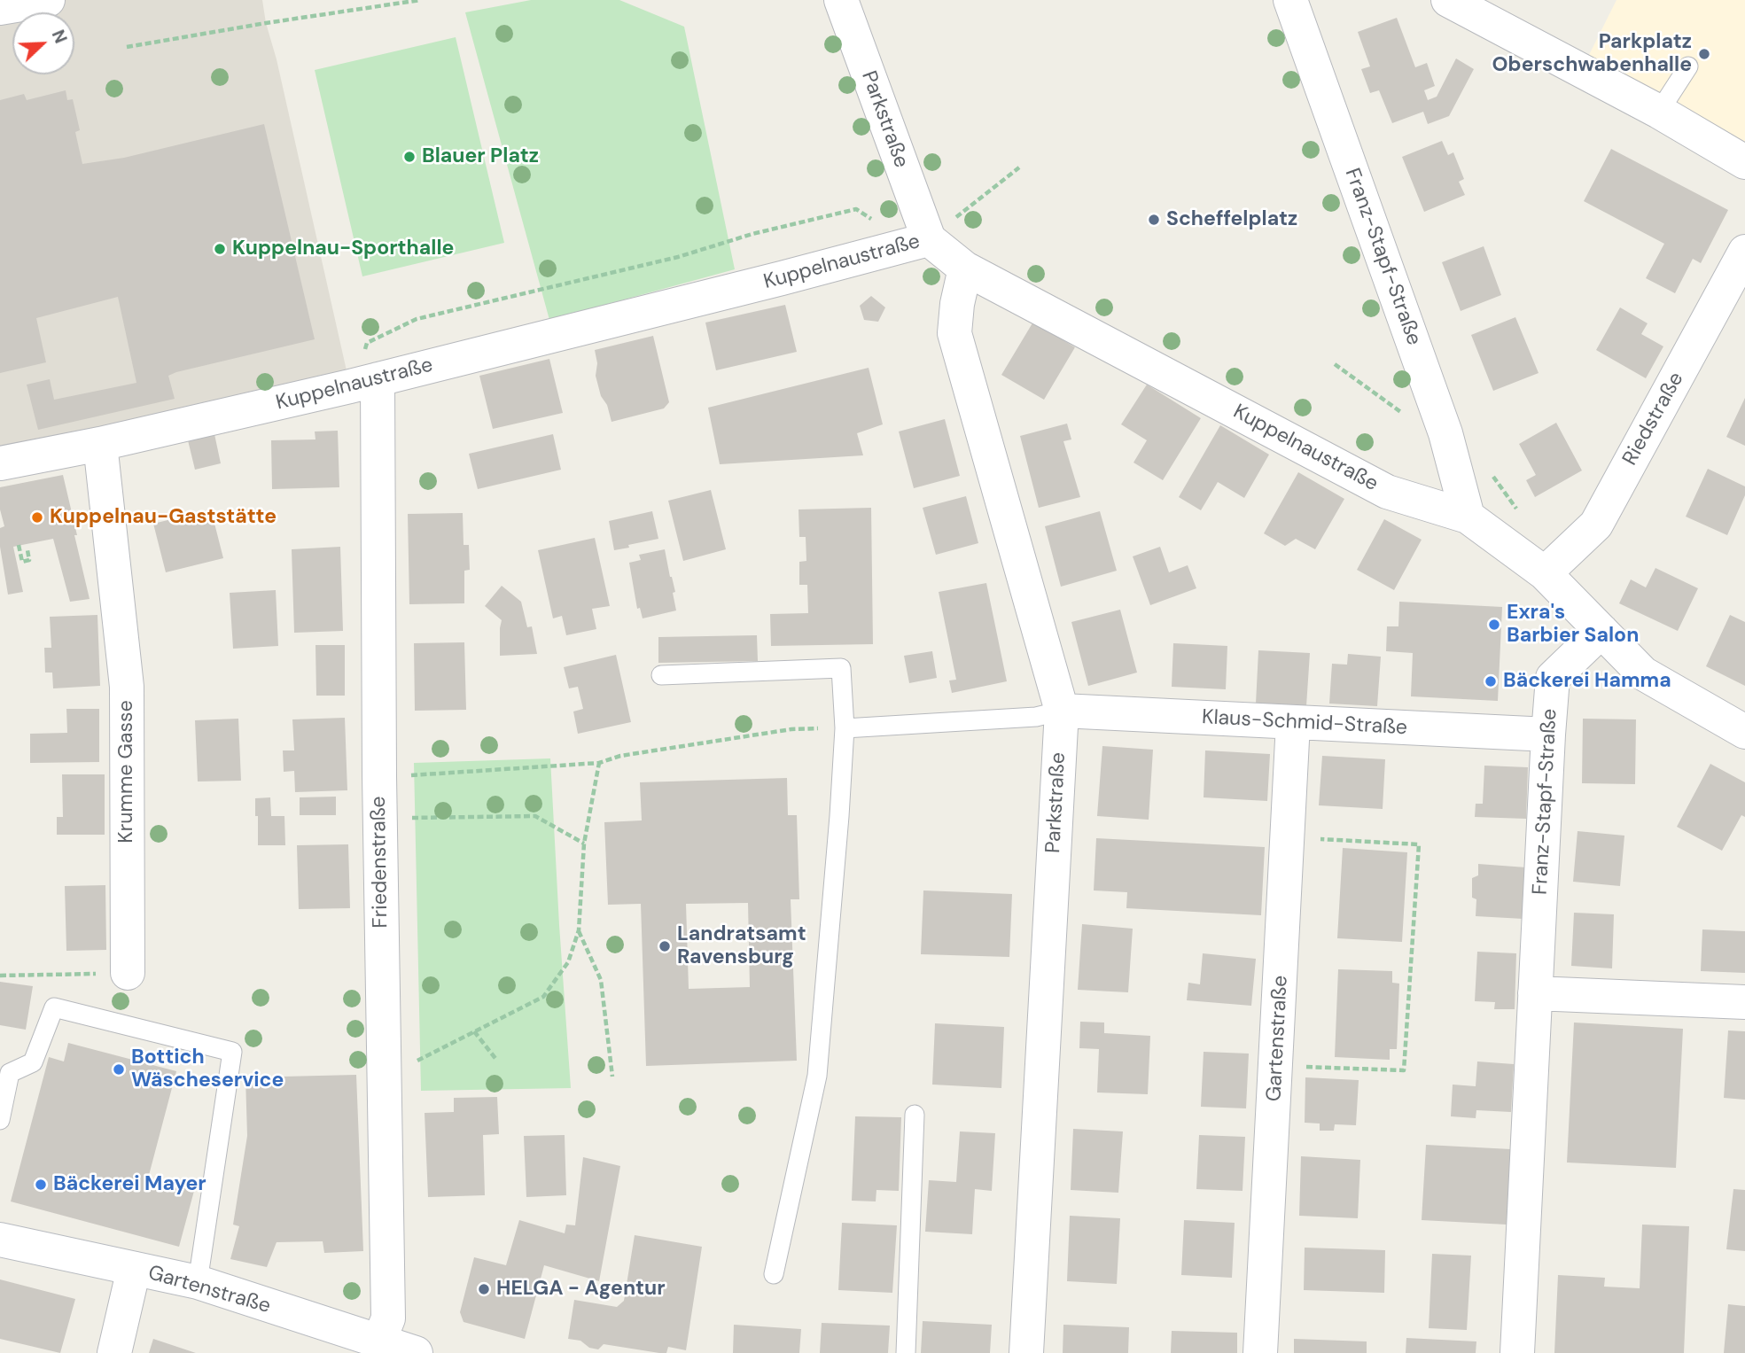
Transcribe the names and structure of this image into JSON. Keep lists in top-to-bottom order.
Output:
{
  "streets": {
    "street": [
      "Parkstraße",
      "Franz-Stapf-Straße",
      "Kuppelnaustraße",
      "Riedstraße",
      "Klaus-Schmid-Straße",
      "Krumme Gasse",
      "Friedenstraße",
      "Gartenstraße"
    ]
  },
  "crossings": [
    ["Parkstraße", "Kuppelnaustraße"],
    ["Parkstraße", "Klaus-Schmid-Straße"],
    ["Franz-Stapf-Straße", "Kuppelnaustraße"],
    ["Franz-Stapf-Straße", "Klaus-Schmid-Straße"],
    ["Kuppelnaustraße", "Riedstraße"],
    ["Kuppelnaustraße", "Krumme Gasse"],
    ["Kuppelnaustraße", "Friedenstraße"],
    ["Klaus-Schmid-Straße", "Gartenstraße"],
    ["Friedenstraße", "Gartenstraße"]
  ],
  "places": [
    "Parkplatz Oberschwabenhalle",
    "Blauer Platz",
    "Scheffelplatz",
    "Kuppelnau-Sporthalle",
    "Kuppelnau-Gaststätte",
    "Exra's Barbier Salon",
    "Bäckerei Hamma",
    "Landratsamt Ravensburg",
    "Bottich Wäscheservice",
    "Bäckerei Mayer",
    "HELGA - Agentur"
  ],
  "north": "top right"
}
